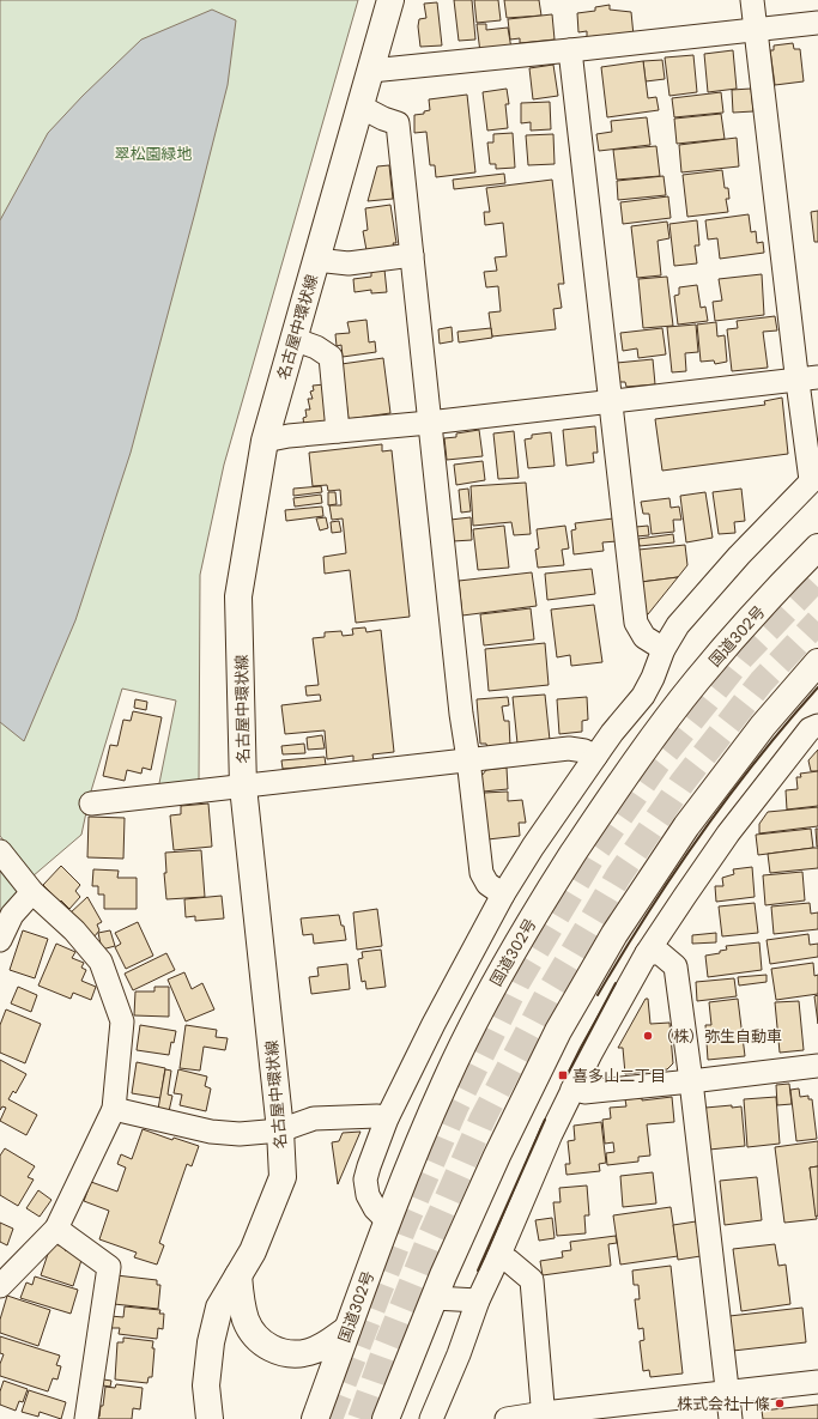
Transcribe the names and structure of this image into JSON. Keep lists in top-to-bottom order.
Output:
{
  "streets": {
    "main road": ["名古屋中環状線", "国道302号"]
  },
  "parks": ["翠松園緑地"],
  "places": {
    "other": ["（株）弥生自動車", "株式会社十條"],
    "transit": ["喜多山二丁目"]
  }
}
